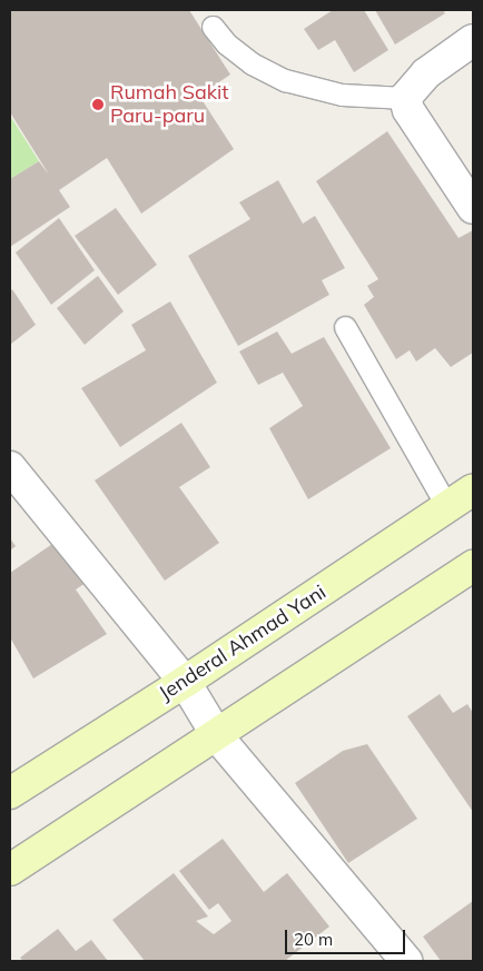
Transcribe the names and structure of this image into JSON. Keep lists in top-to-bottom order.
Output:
{
  "streets": {
    "main road": ["Jenderal Ahmad Yani"]
  },
  "places": ["Rumah Sakit Paru-paru"],
  "scale_bar": "20 m"
}
